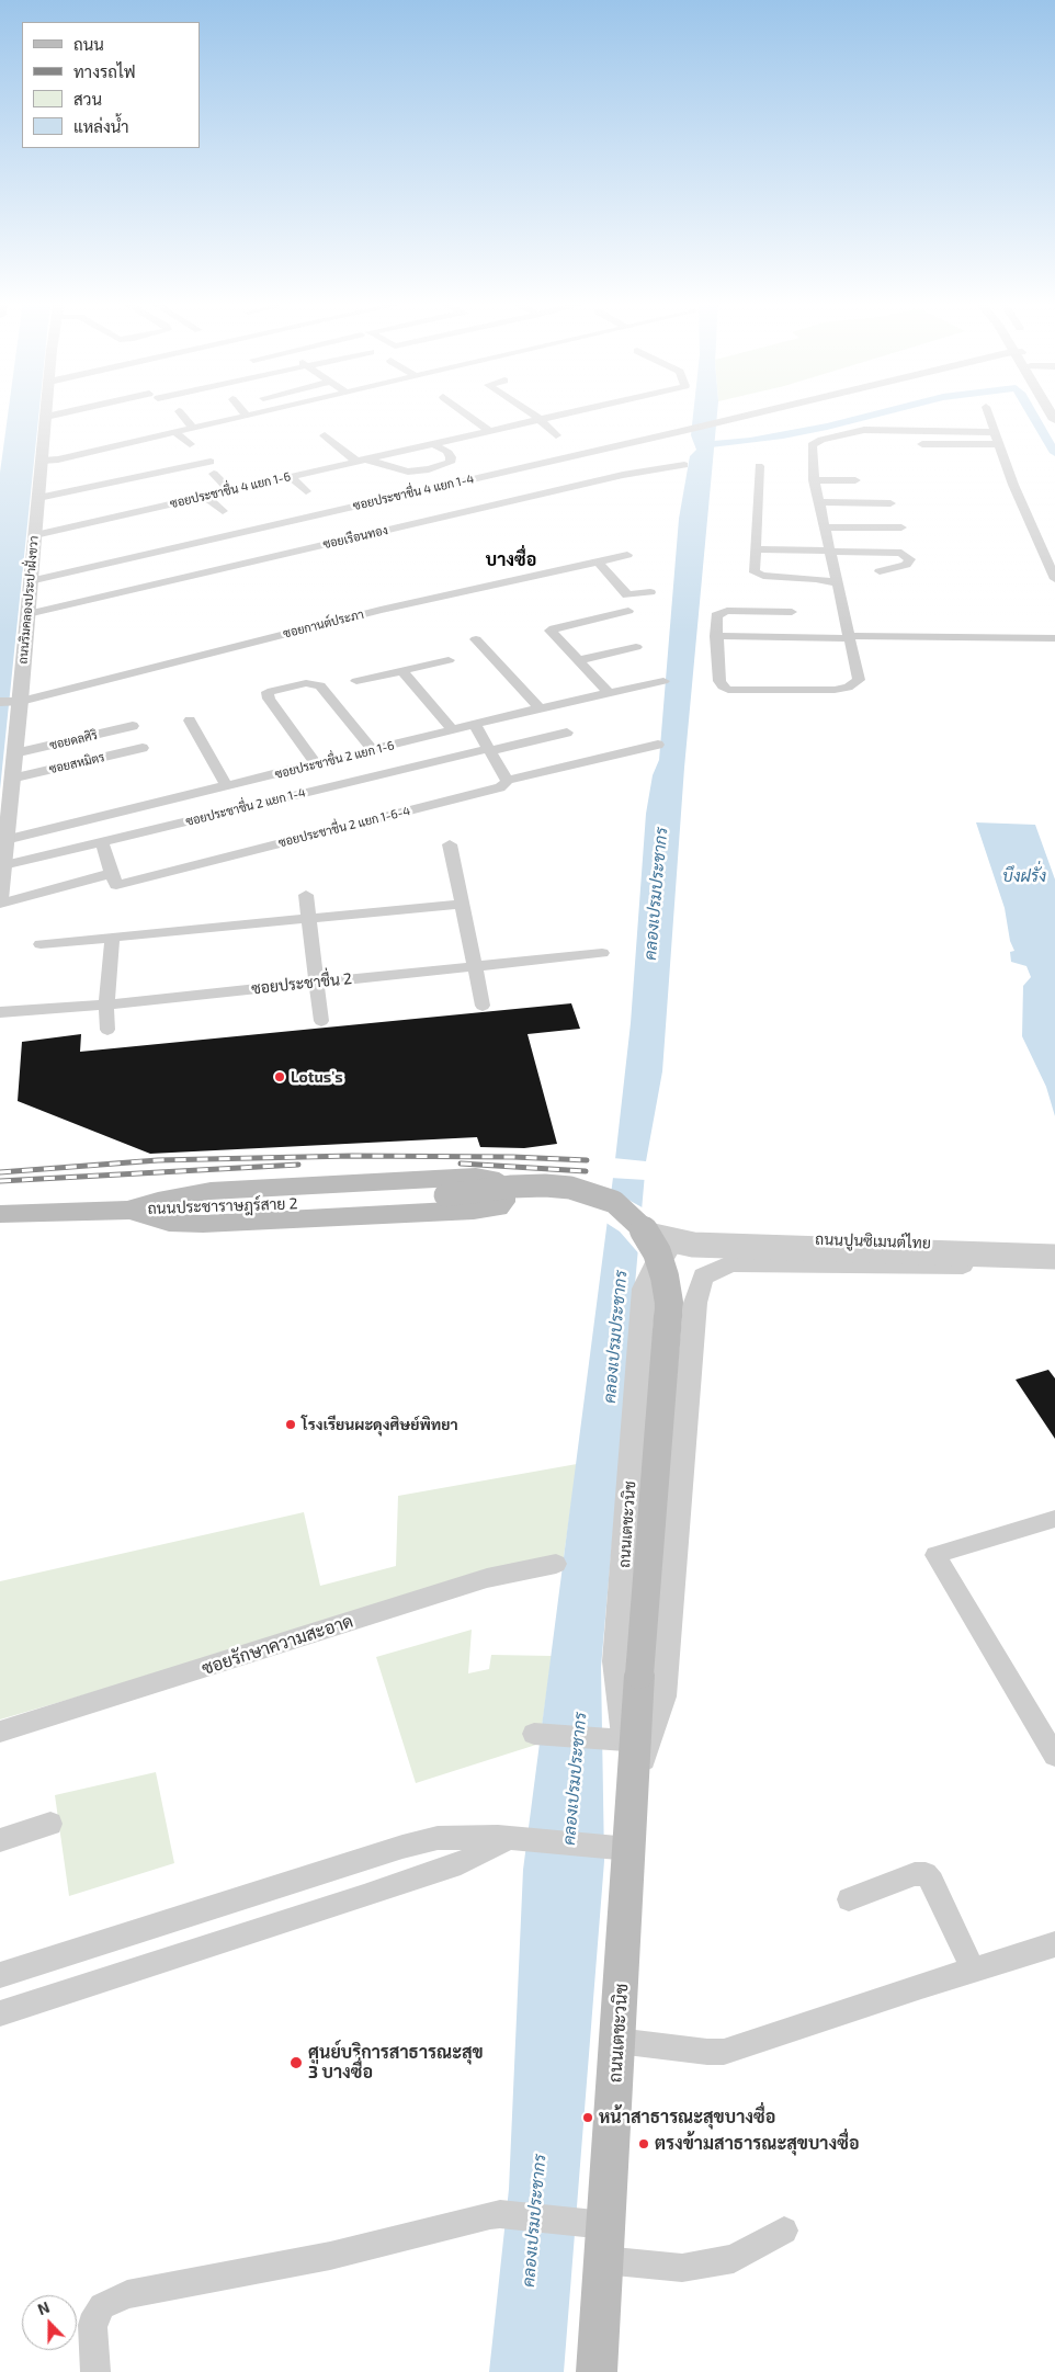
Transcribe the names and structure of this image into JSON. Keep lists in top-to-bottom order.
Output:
{
  "streets": {
    "main road": ["ถนนประชาราษฎร์สาย 2", "ถนนเตชะวนิช"],
    "street": [
      "ซอยประชาชื่น 4 แยก 1-6",
      "ซอยประชาชื่น 4 แยก 1-4",
      "ซอยเรือนทอง",
      "ถนนริมคลองประปาฝั่งขวา",
      "ซอยกานต์ประภา",
      "ซอยดลศิริ",
      "ซอยประชาชื่น 2 แยก 1-6",
      "ซอยสหมิตร",
      "ซอยประชาชื่น 2 แยก 1-4",
      "ซอยประชาชื่น 2 แยก 1-6-4",
      "ซอยประชาชื่น 2",
      "ถนนปูนซิเมนต์ไทย",
      "ซอยรักษาความสะอาด"
    ]
  },
  "crossings": [
    ["ซอยประชาชื่น 4 แยก 1-6", "ถนนริมคลองประปาฝั่งขวา"],
    ["ซอยประชาชื่น 4 แยก 1-4", "ถนนริมคลองประปาฝั่งขวา"],
    ["ซอยเรือนทอง", "ถนนริมคลองประปาฝั่งขวา"],
    ["ถนนริมคลองประปาฝั่งขวา", "ซอยกานต์ประภา"],
    ["ถนนริมคลองประปาฝั่งขวา", "ซอยดลศิริ"],
    ["ถนนริมคลองประปาฝั่งขวา", "ซอยประชาชื่น 2 แยก 1-6"],
    ["ถนนริมคลองประปาฝั่งขวา", "ซอยสหมิตร"],
    ["ถนนริมคลองประปาฝั่งขวา", "ซอยประชาชื่น 2 แยก 1-4"],
    ["ถนนประชาราษฎร์สาย 2", "ถนนปูนซิเมนต์ไทย"],
    ["ถนนประชาราษฎร์สาย 2", "ถนนเตชะวนิช"],
    ["ถนนปูนซิเมนต์ไทย", "ถนนเตชะวนิช"]
  ],
  "districts": ["บางซื่อ"],
  "water": ["บึงฝรั่ง", "คลองเปรมประชากร"],
  "places": [
    "Lotus's",
    "โรงเรียนผะดุงศิษย์พิทยา",
    "ศูนย์บริการสาธารณะสุข 3 บางซื่อ",
    "หน้าสาธารณะสุขบางซื่อ",
    "ตรงข้ามสาธารณะสุขบางซื่อ"
  ],
  "legend": [
    "ถนน",
    "ทางรถไฟ",
    "สวน",
    "แหล่งน้ำ"
  ],
  "north": "top"
}
